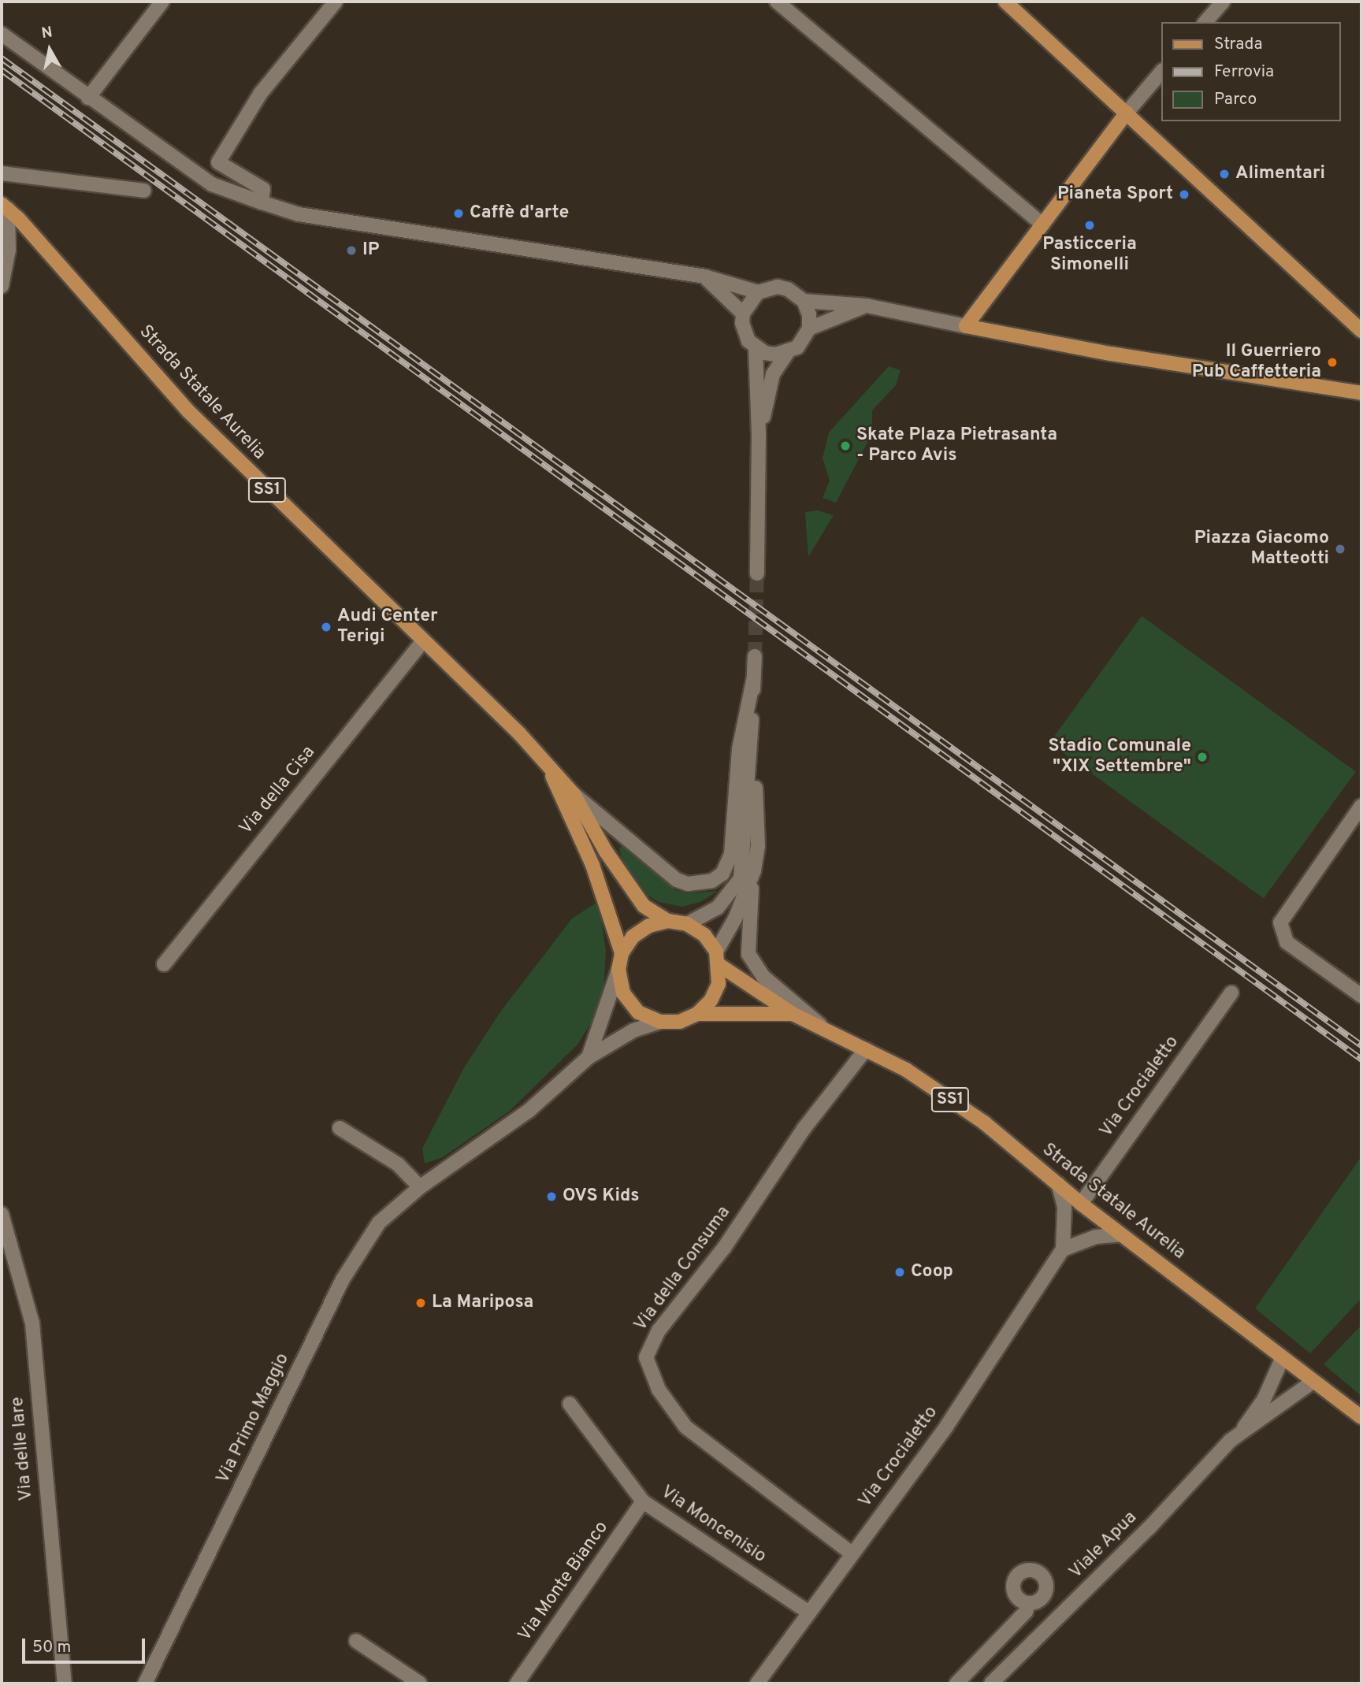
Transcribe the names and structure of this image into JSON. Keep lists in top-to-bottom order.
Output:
{
  "streets": {
    "main road": ["Strada Statale Aurelia", "SS1"],
    "street": [
      "Via della Cisa",
      "Via Crocialetto",
      "Via della Consuma",
      "Via Primo Maggio",
      "Via delle Iare",
      "Via Moncenisio",
      "Viale Apua",
      "Via Monte Bianco"
    ]
  },
  "crossings": [
    ["Strada Statale Aurelia", "Via della Cisa"],
    ["Strada Statale Aurelia", "Via Crocialetto"],
    ["Strada Statale Aurelia", "Via della Consuma"],
    ["Strada Statale Aurelia", "Via Primo Maggio"],
    ["Strada Statale Aurelia", "Viale Apua"],
    ["Via Crocialetto", "Via della Consuma"],
    ["Via Crocialetto", "Via Moncenisio"],
    ["Via Moncenisio", "Via Monte Bianco"]
  ],
  "places": [
    "Alimentari",
    "Pianeta Sport",
    "Caffè d'arte",
    "Pasticceria Simonelli",
    "IP",
    "Il Guerriero Pub Caffetteria",
    "Skate Plaza Pietrasanta - Parco Avis",
    "Piazza Giacomo Matteotti",
    "Audi Center Terigi",
    "Stadio Comunale \"XIX Settembre\"",
    "OVS Kids",
    "Coop",
    "La Mariposa"
  ],
  "legend": ["Strada", "Ferrovia", "Parco"],
  "scale_bar": "50 m",
  "north": "top"
}
